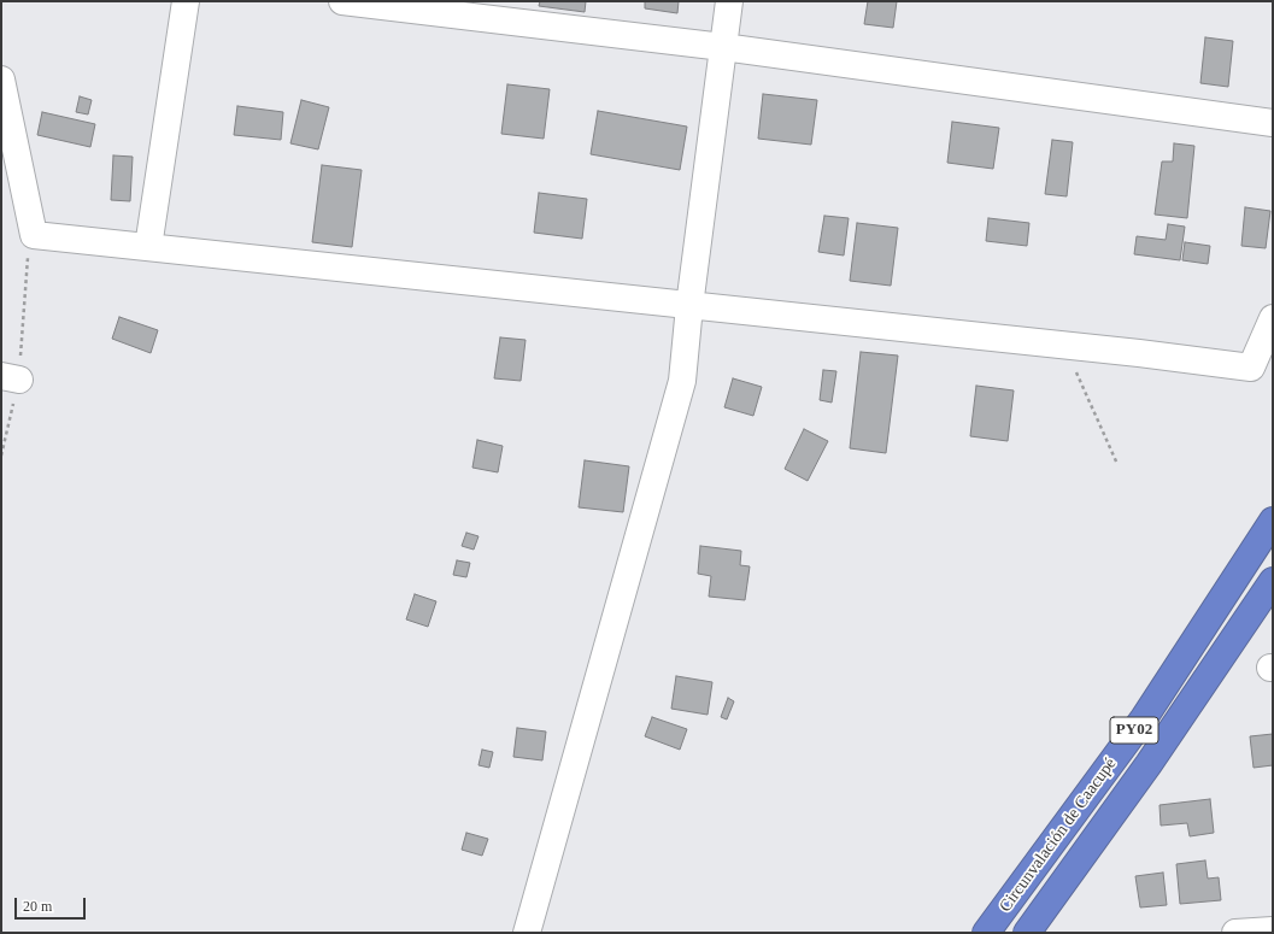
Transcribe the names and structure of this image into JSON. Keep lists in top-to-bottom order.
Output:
{
  "streets": {
    "highway": ["PY02", "Circunvalación de Caacupé"]
  },
  "scale_bar": "20 m"
}
